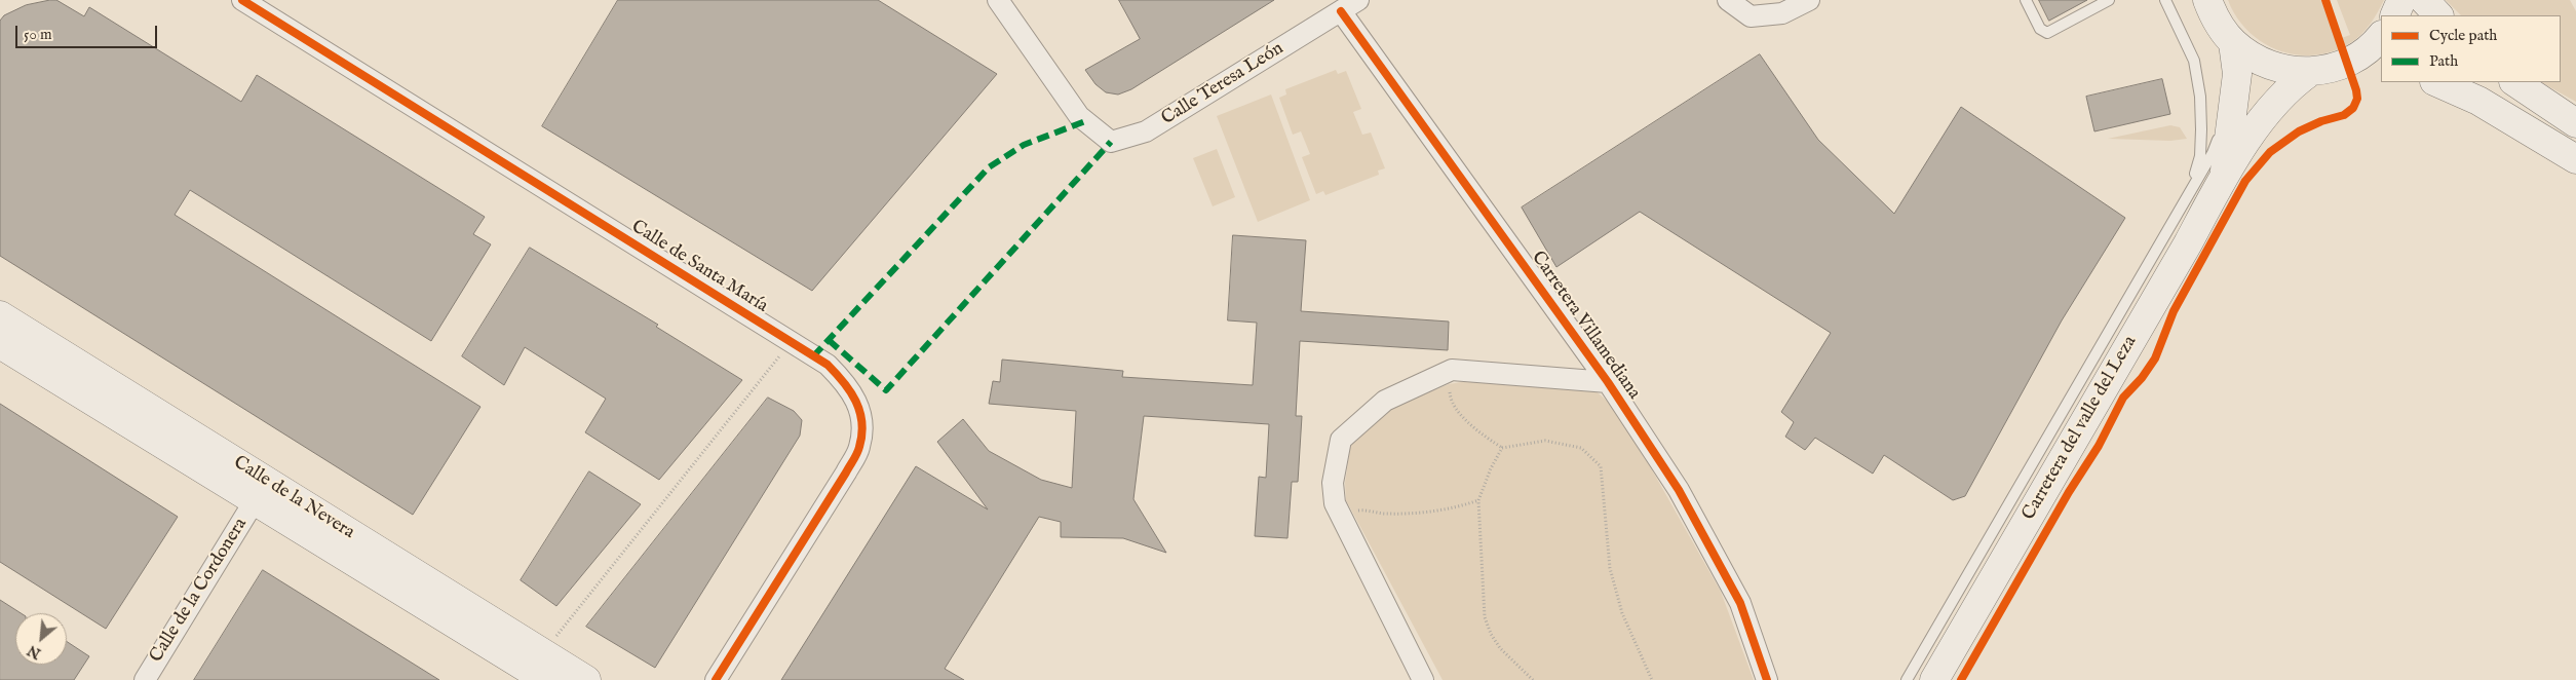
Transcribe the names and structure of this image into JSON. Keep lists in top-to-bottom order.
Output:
{
  "streets": {
    "main road": ["Carretera del valle del Leza", "Calle de la Nevera"],
    "street": [
      "Calle Teresa León",
      "Calle de Santa María",
      "Carretera Villamediana",
      "Calle de la Cordonera"
    ]
  },
  "crossings": [
    ["Calle Teresa León", "Carretera Villamediana"],
    ["Calle de la Nevera", "Calle de la Cordonera"]
  ],
  "legend": ["Cycle path", "Path"],
  "scale_bar": "50 m",
  "north": "bottom left"
}
